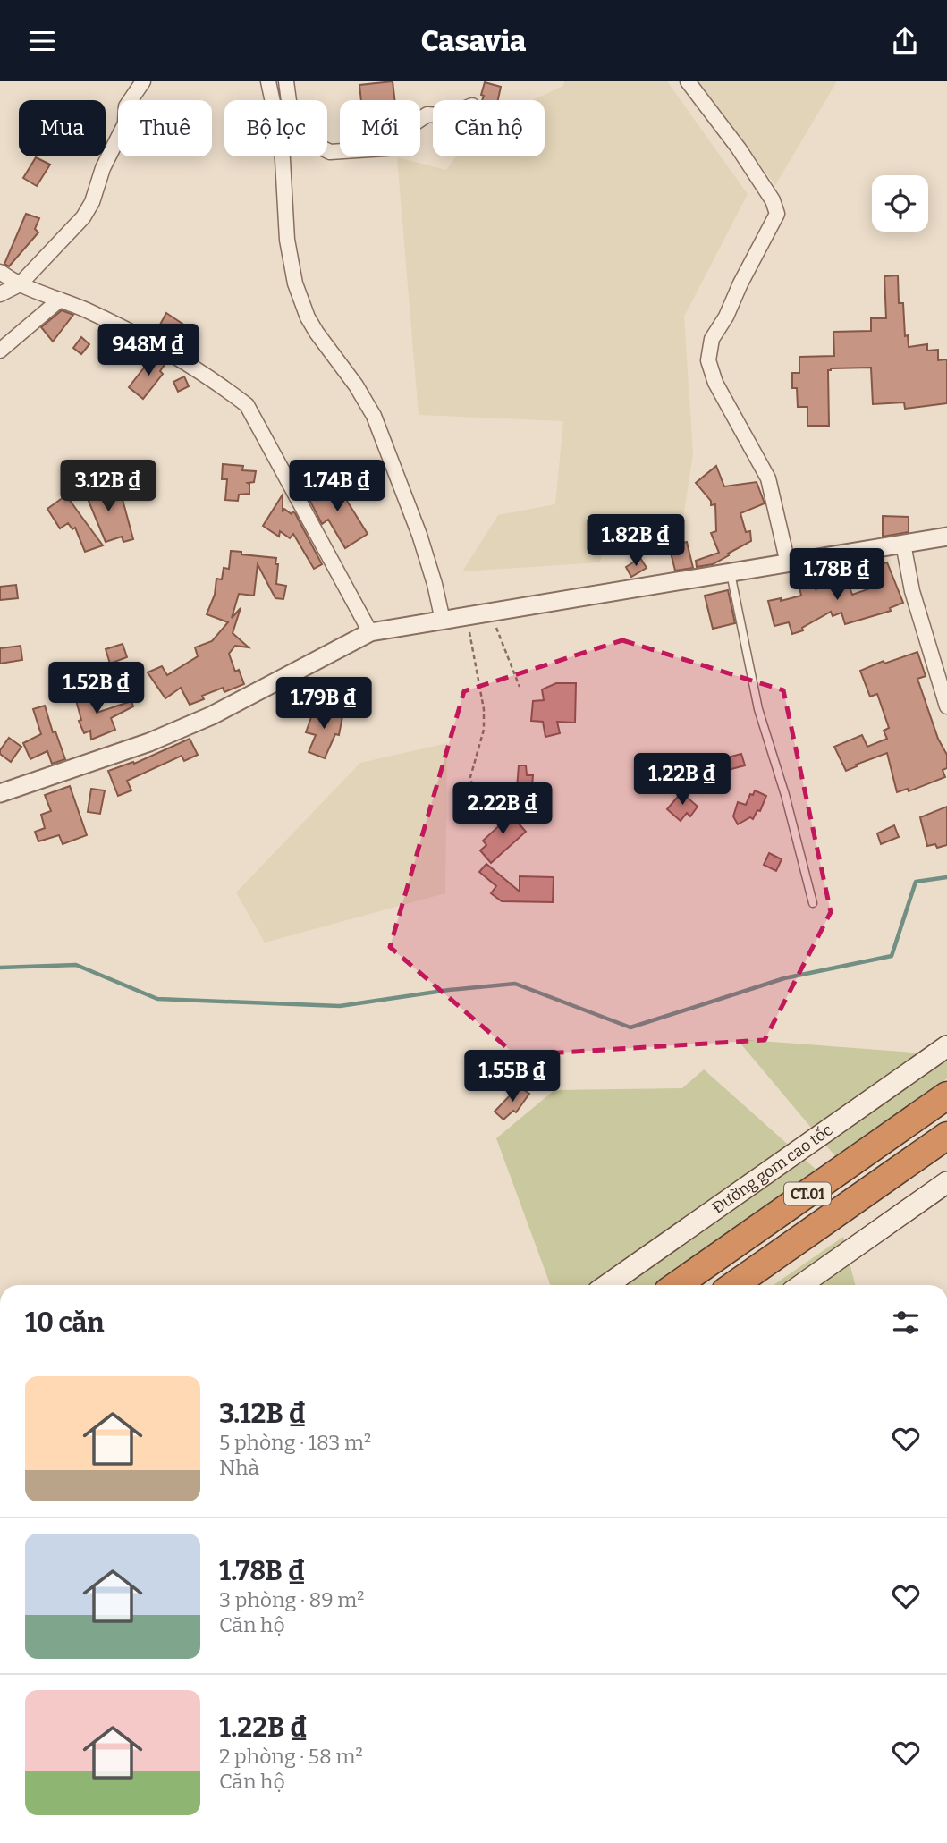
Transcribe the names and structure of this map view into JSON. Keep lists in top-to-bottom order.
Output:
{
  "streets": {
    "highway": ["CT.01"],
    "main road": ["Đường gom cao tốc"]
  },
  "page": {
    "header": "Casavia",
    "chip": [
      "Mua",
      "Thuê",
      "Bộ lọc",
      "Mới",
      "Căn hộ"
    ],
    "price": [
      "948M ₫",
      "3.12B ₫",
      "1.74B ₫",
      "1.82B ₫",
      "1.78B ₫",
      "1.52B ₫",
      "1.79B ₫",
      "1.22B ₫",
      "2.22B ₫",
      "1.55B ₫"
    ],
    "heading": "10 căn",
    "list": [
      {
        "name": "3.12B ₫",
        "note": "5 phòng · 183 m² · Nhà"
      },
      {
        "name": "1.78B ₫",
        "note": "3 phòng · 89 m² · Căn hộ"
      },
      {
        "name": "1.22B ₫",
        "note": "2 phòng · 58 m² · Căn hộ"
      }
    ]
  }
}
